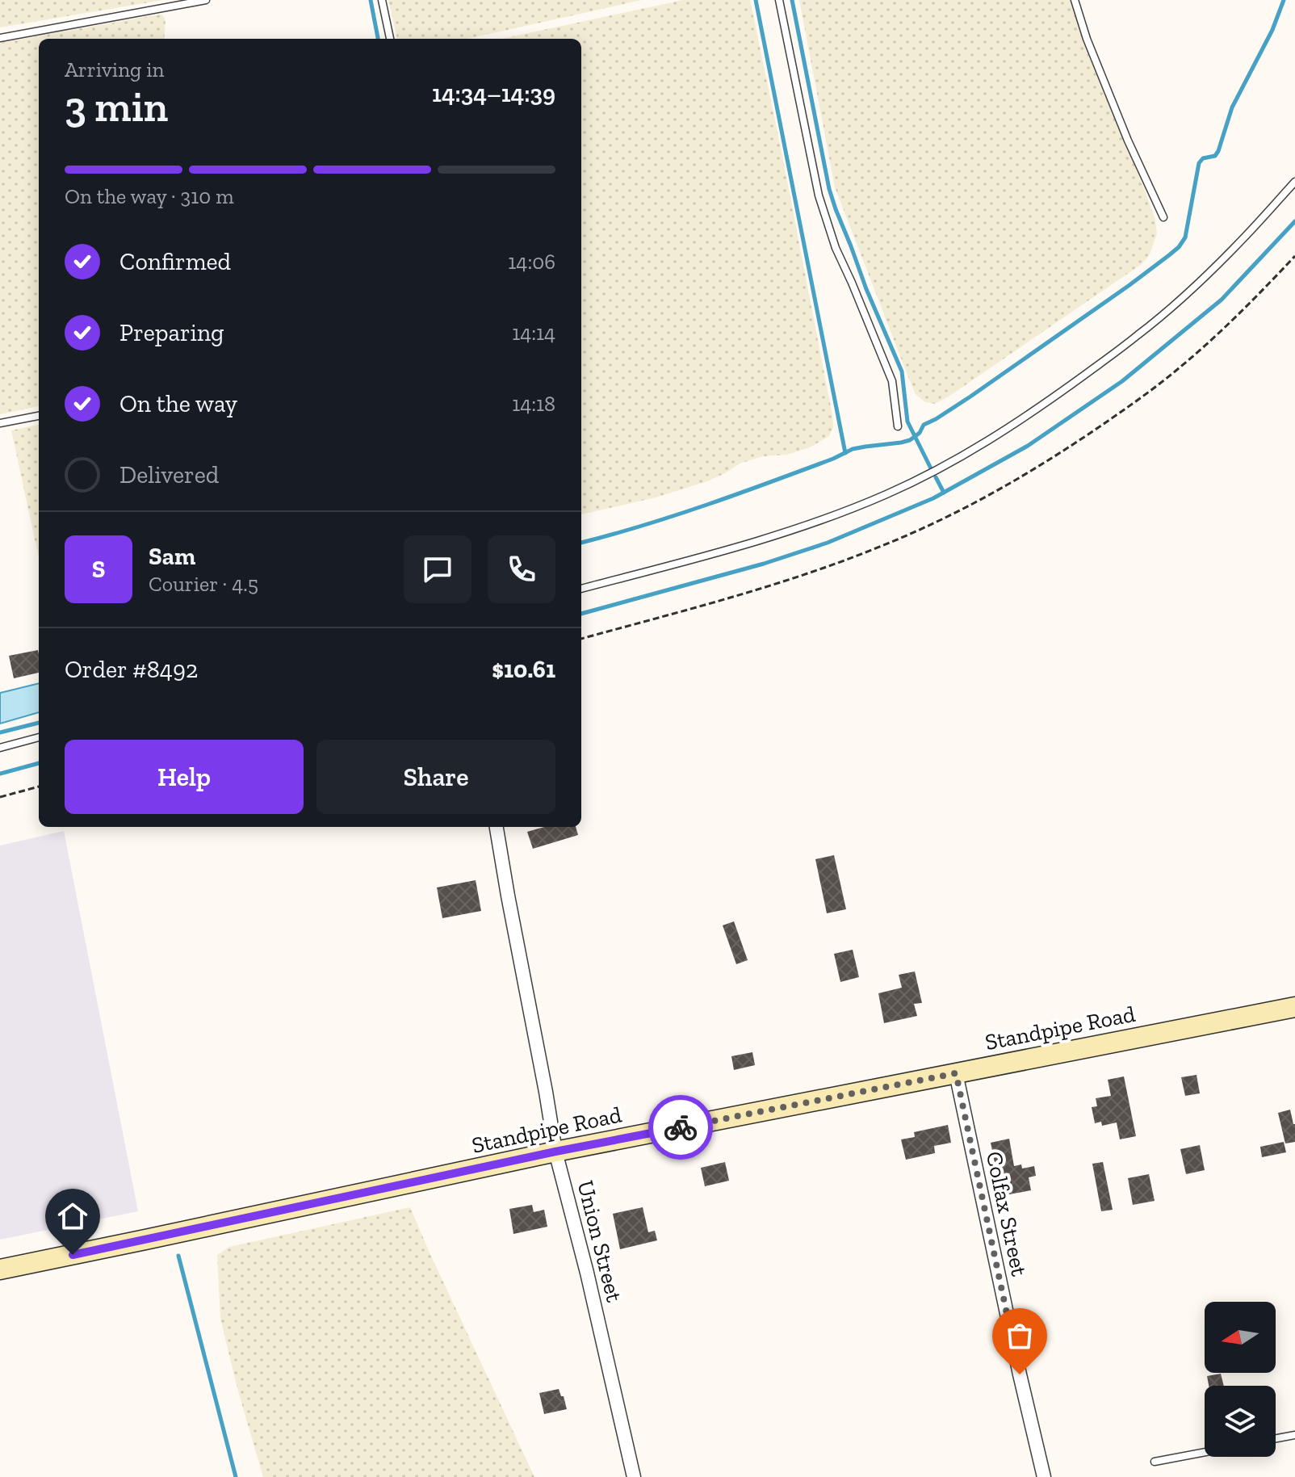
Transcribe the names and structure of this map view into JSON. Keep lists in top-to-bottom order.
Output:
{
  "streets": {
    "street": ["Standpipe Road", "Colfax Street", "Union Street"]
  },
  "crossings": [
    ["Standpipe Road", "Colfax Street"],
    ["Standpipe Road", "Union Street"]
  ],
  "north": "left",
  "page": {
    "heading": ["3 min", "Arriving in", "14:34–14:39"],
    "panel": [
      "Sam",
      "Courier · 4.5",
      "Order #8492",
      "$10.61"
    ],
    "bar": "On the way · 310 m",
    "list": [
      ["Confirmed", "14:06"],
      ["Preparing", "14:14"],
      ["On the way", "14:18"],
      "Delivered"
    ],
    "round": "S",
    "buttons": ["Help", "Share"]
  }
}
